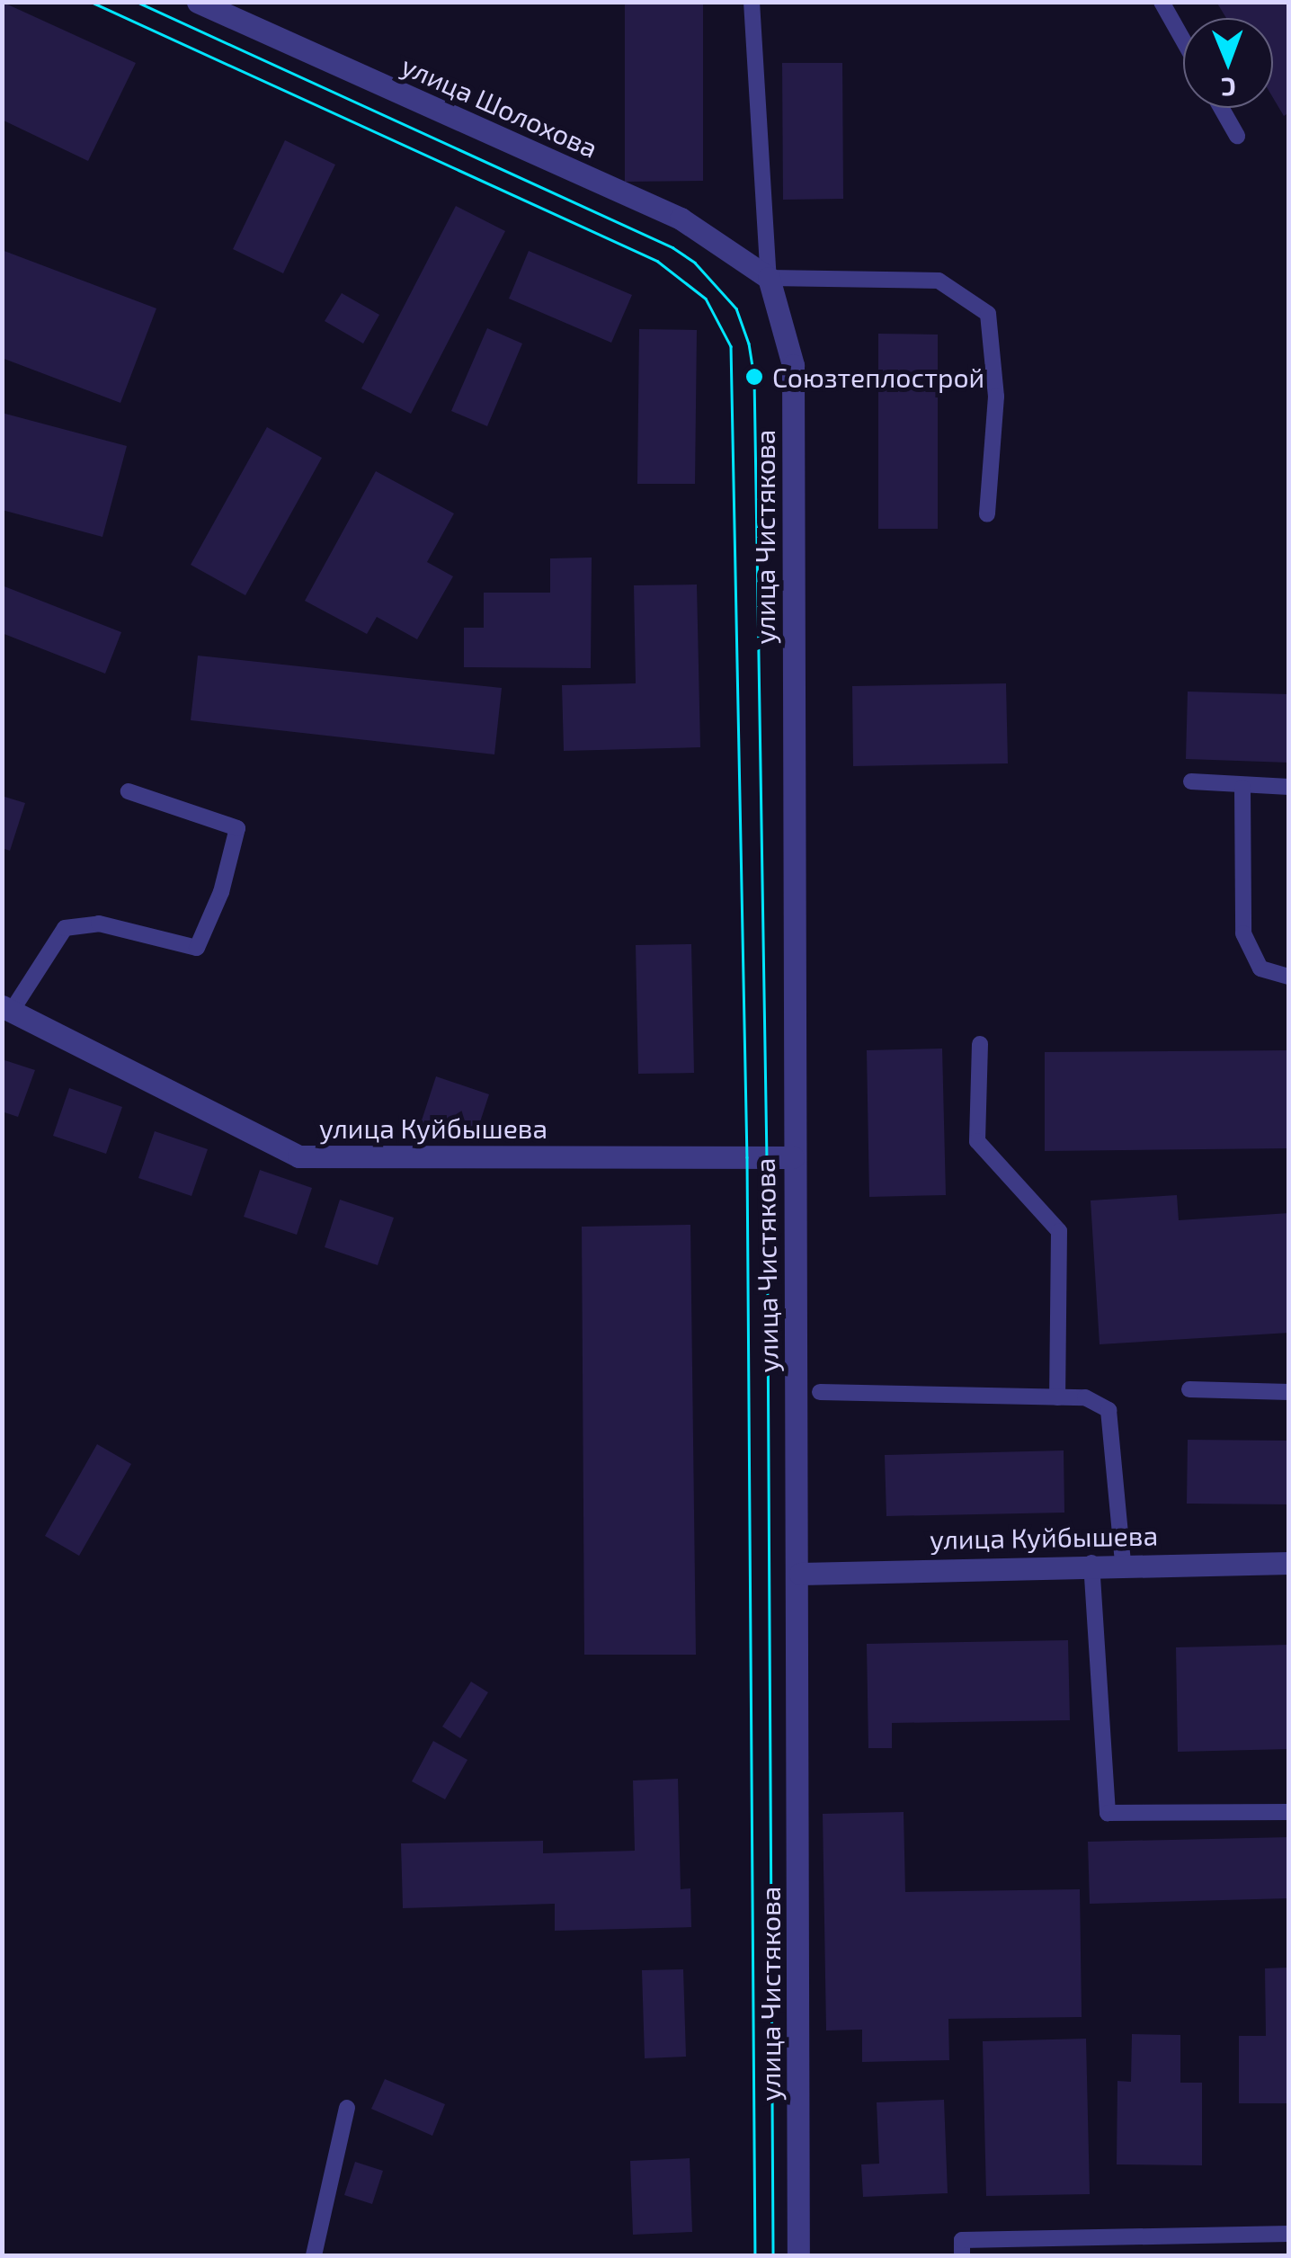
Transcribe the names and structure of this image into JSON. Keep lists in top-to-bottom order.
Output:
{
  "streets": {
    "street": ["улица Шолохова", "улица Чистякова", "улица Куйбышева"]
  },
  "crossings": [
    ["улица Шолохова", "улица Чистякова"],
    ["улица Чистякова", "улица Куйбышева"]
  ],
  "places": ["Союзтеплострой"],
  "north": "bottom"
}
